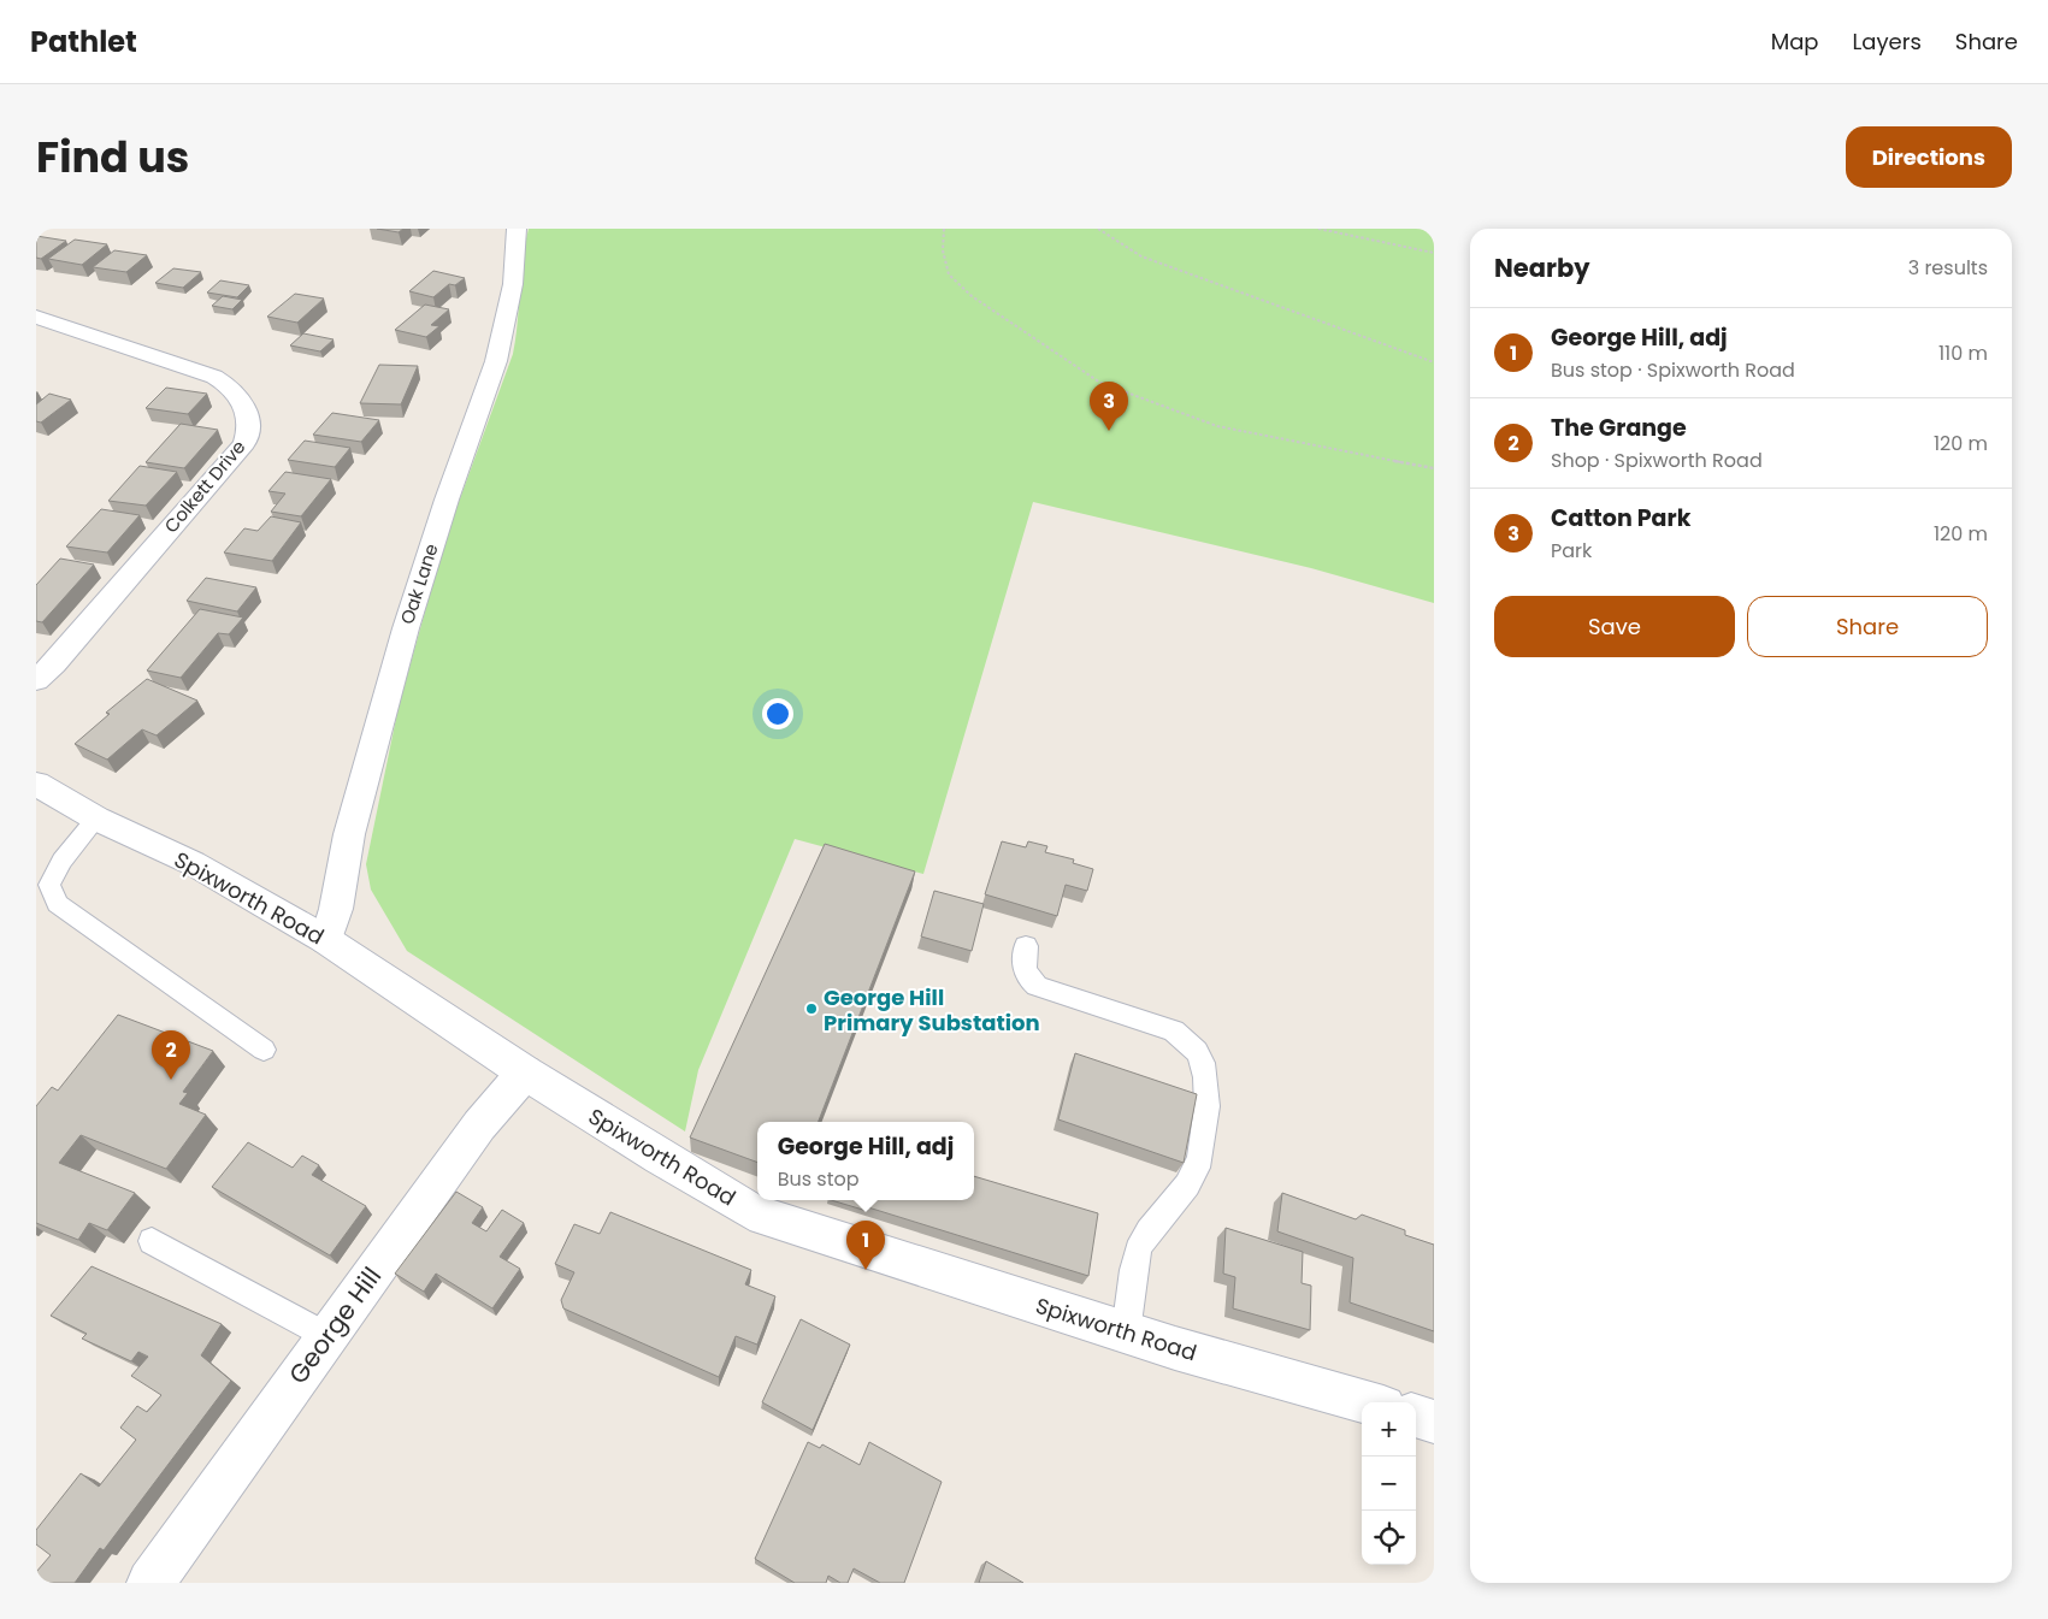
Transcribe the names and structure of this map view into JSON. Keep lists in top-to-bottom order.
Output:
{
  "streets": {
    "street": [
      "Colkett Drive",
      "Oak Lane",
      "Spixworth Road",
      "George Hill"
    ]
  },
  "crossings": [
    ["Oak Lane", "Spixworth Road"],
    ["Spixworth Road", "George Hill"]
  ],
  "places": ["George Hill Primary Substation"],
  "page": {
    "header": "Pathlet",
    "nav": ["Map", "Layers", "Share"],
    "title": "Find us",
    "buttons": [
      "Directions",
      ["Save", "Share"]
    ],
    "heading": ["Nearby", "3 results"],
    "list": [
      {
        "mark": "1",
        "name": "George Hill, adj",
        "note": "Bus stop · Spixworth Road",
        "value": "110 m"
      },
      {
        "mark": "2",
        "name": "The Grange",
        "note": "Shop · Spixworth Road",
        "value": "120 m"
      },
      {
        "mark": "3",
        "name": "Catton Park",
        "note": "Park",
        "value": "120 m"
      }
    ],
    "pins": ["3", "2", "1"],
    "popup": ["George Hill, adj", "Bus stop"],
    "map_buttons": ["+", "−"]
  }
}
